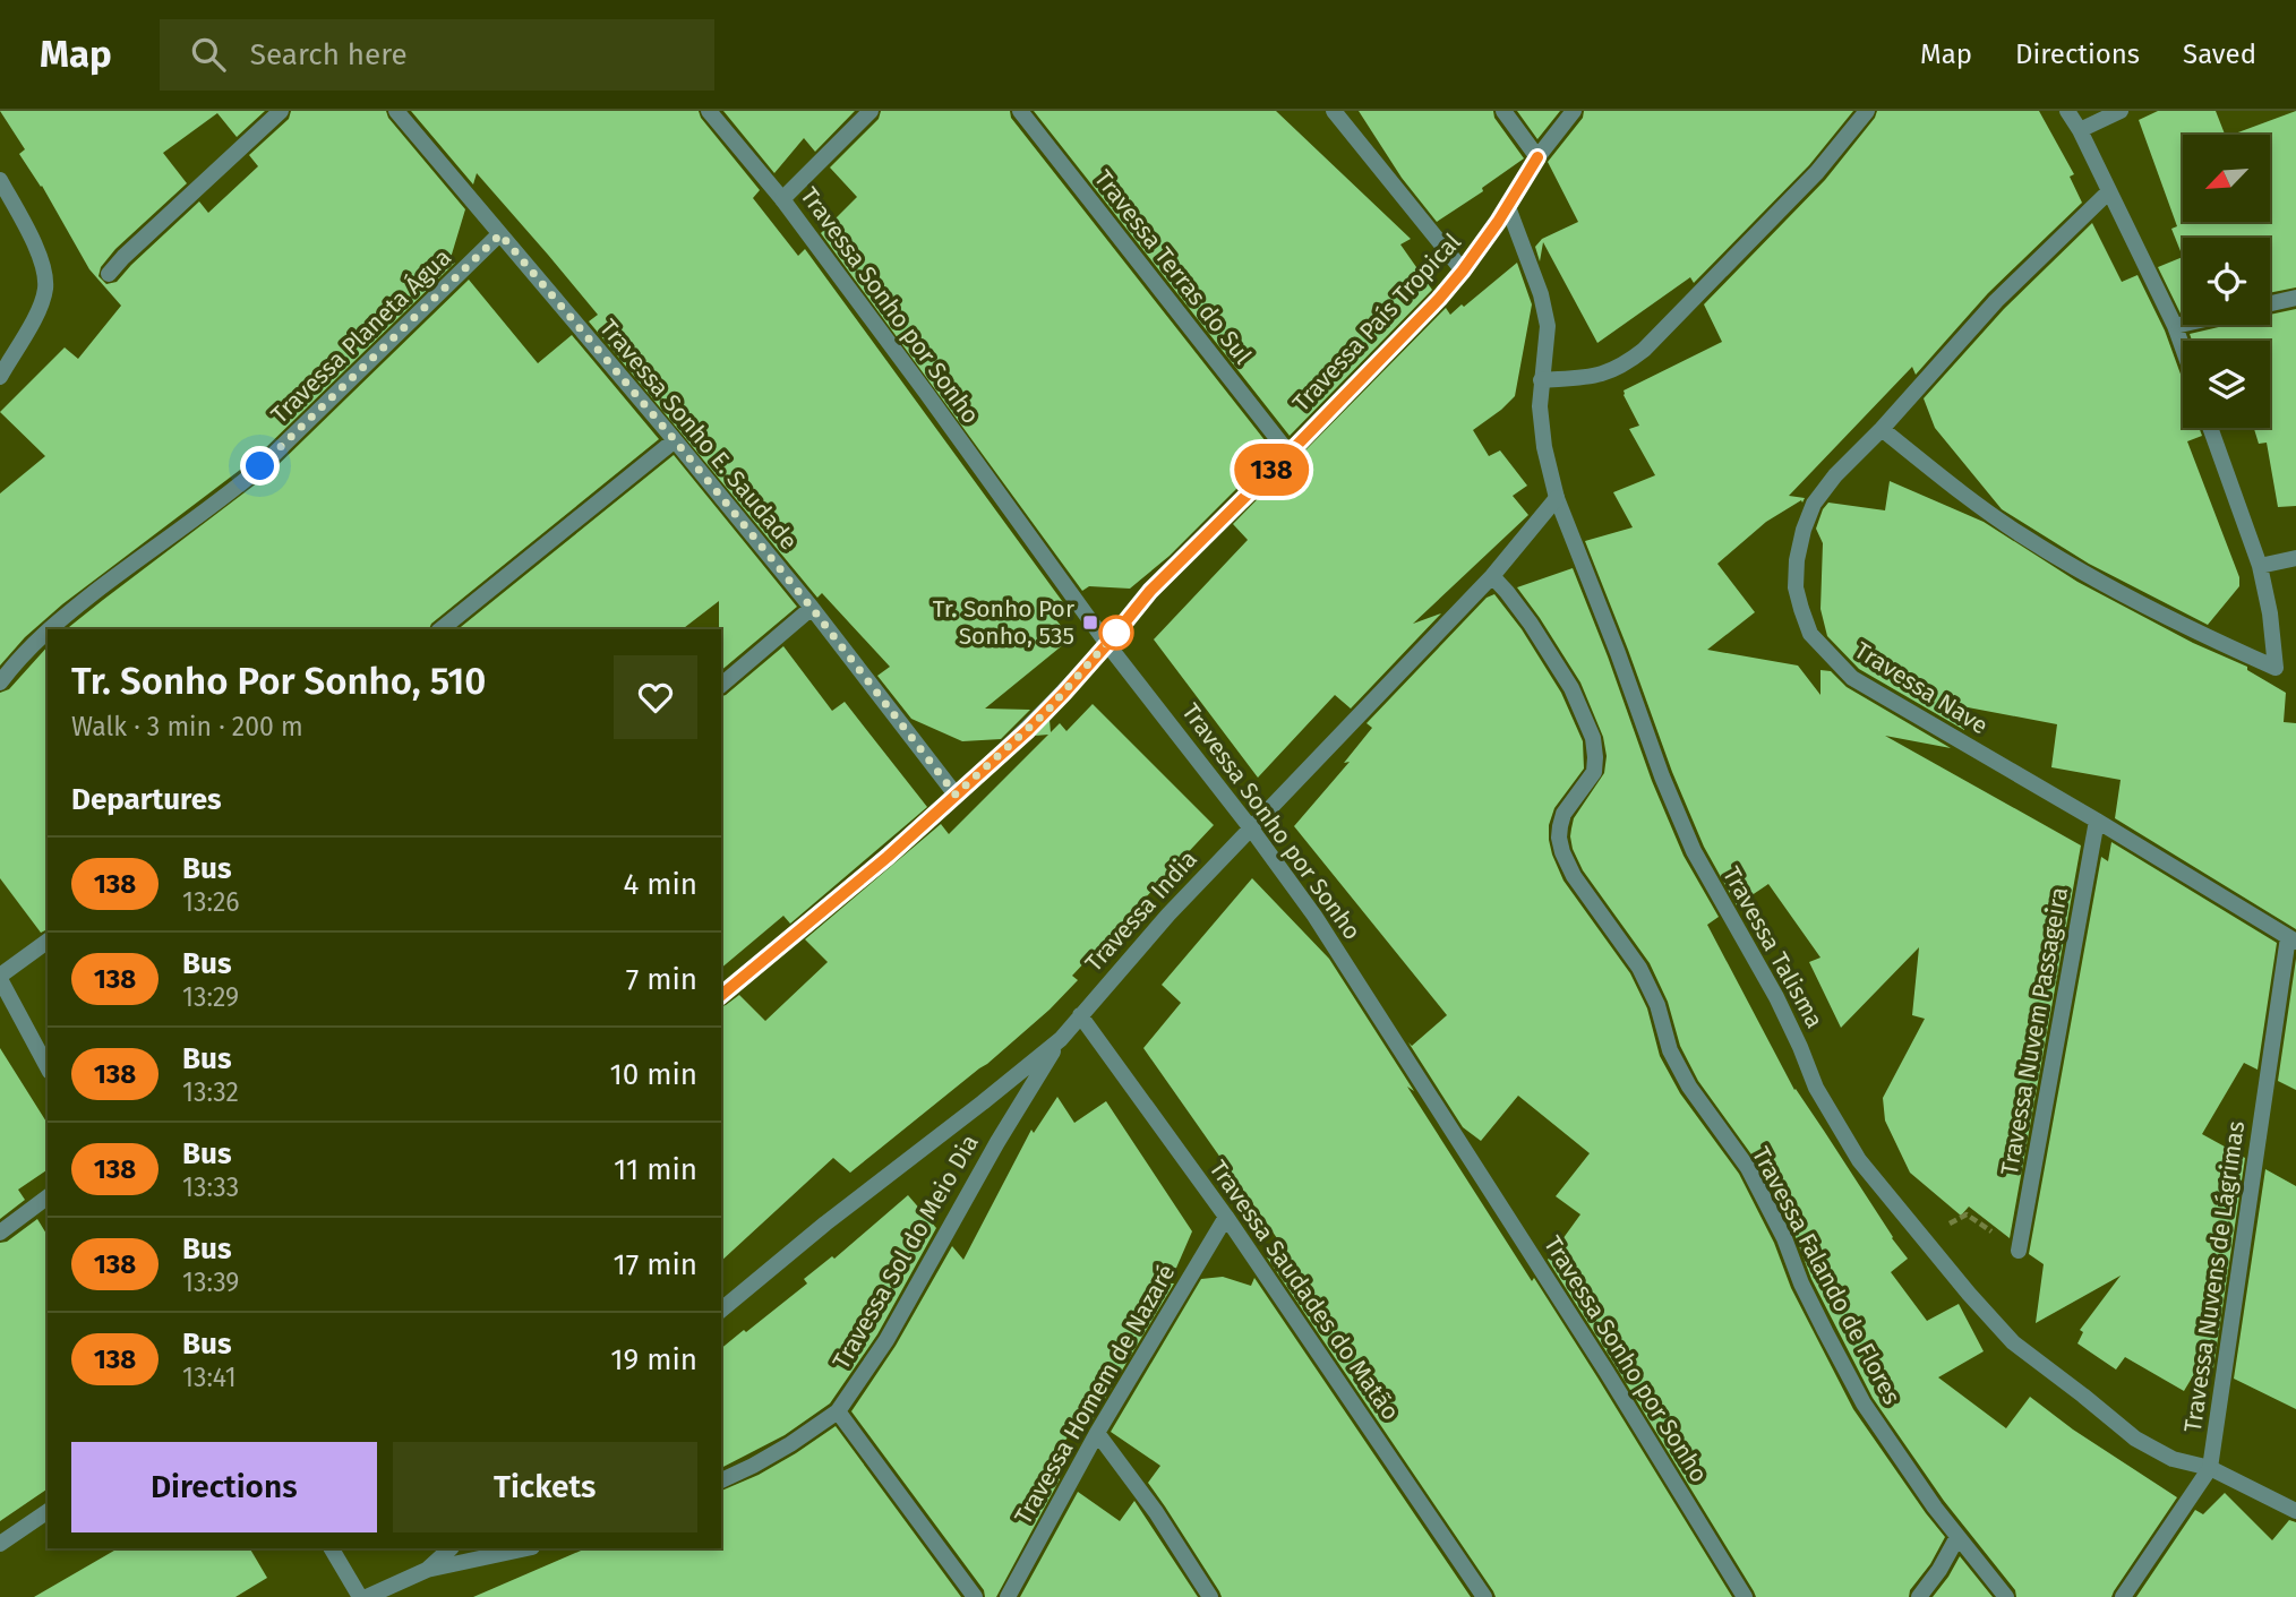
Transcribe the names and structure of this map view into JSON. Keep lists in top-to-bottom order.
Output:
{
  "streets": {
    "street": [
      "Travessa Terras do Sul",
      "Travessa Sonho por Sonho",
      "Travessa País Tropical",
      "Travessa Planeta Água",
      "Travessa Sonho E. Saudade",
      "Travessa Nave",
      "Travessa India",
      "Travessa Talisma",
      "Travessa Nuvem Passageira",
      "Travessa Sol do Meio Dia",
      "Travessa Falando de Flores",
      "Travessa Nuvens de Lágrimas",
      "Travessa Saudades do Matão",
      "Travessa Homem de Nazaré"
    ]
  },
  "crossings": [
    ["Travessa Terras do Sul", "Travessa País Tropical"],
    ["Travessa Sonho por Sonho", "Travessa País Tropical"],
    ["Travessa Sonho por Sonho", "Travessa India"],
    ["Travessa País Tropical", "Travessa Sonho E. Saudade"],
    ["Travessa País Tropical", "Travessa Talisma"],
    ["Travessa Planeta Água", "Travessa Sonho E. Saudade"],
    ["Travessa Nave", "Travessa Nuvem Passageira"],
    ["Travessa Nave", "Travessa Nuvens de Lágrimas"],
    ["Travessa India", "Travessa Talisma"],
    ["Travessa India", "Travessa Sol do Meio Dia"],
    ["Travessa India", "Travessa Falando de Flores"],
    ["Travessa India", "Travessa Saudades do Matão"],
    ["Travessa Talisma", "Travessa Nuvens de Lágrimas"],
    ["Travessa Saudades do Matão", "Travessa Homem de Nazaré"]
  ],
  "places": {
    "transit": ["Tr. Sonho Por Sonho, 535"]
  },
  "lines": ["bus line 138"],
  "north": "bottom left",
  "page": {
    "header": "Map",
    "search": "Search here",
    "nav": ["Map", "Directions", "Saved"],
    "on_map": "138",
    "heading": [
      ["Tr. Sonho Por Sonho, 510", "Walk · 3 min · 200 m"],
      "Departures"
    ],
    "list": [
      {
        "mark": "138",
        "name": "Bus",
        "note": "13:26",
        "value": "4 min"
      },
      {
        "mark": "138",
        "name": "Bus",
        "note": "13:29",
        "value": "7 min"
      },
      {
        "mark": "138",
        "name": "Bus",
        "note": "13:32",
        "value": "10 min"
      },
      {
        "mark": "138",
        "name": "Bus",
        "note": "13:33",
        "value": "11 min"
      },
      {
        "mark": "138",
        "name": "Bus",
        "note": "13:39",
        "value": "17 min"
      },
      {
        "mark": "138",
        "name": "Bus",
        "note": "13:41",
        "value": "19 min"
      }
    ],
    "buttons": ["Directions", "Tickets"]
  }
}
